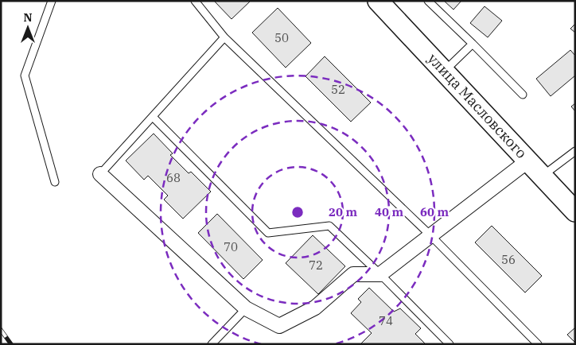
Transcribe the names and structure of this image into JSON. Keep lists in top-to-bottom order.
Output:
{
  "streets": {
    "street": ["улица Масловского"]
  },
  "house_numbers": [
    "50",
    "52",
    "68",
    "70",
    "56",
    "72",
    "74"
  ],
  "north": "top",
  "rings": ["20 m", "40 m", "60 m"]
}
